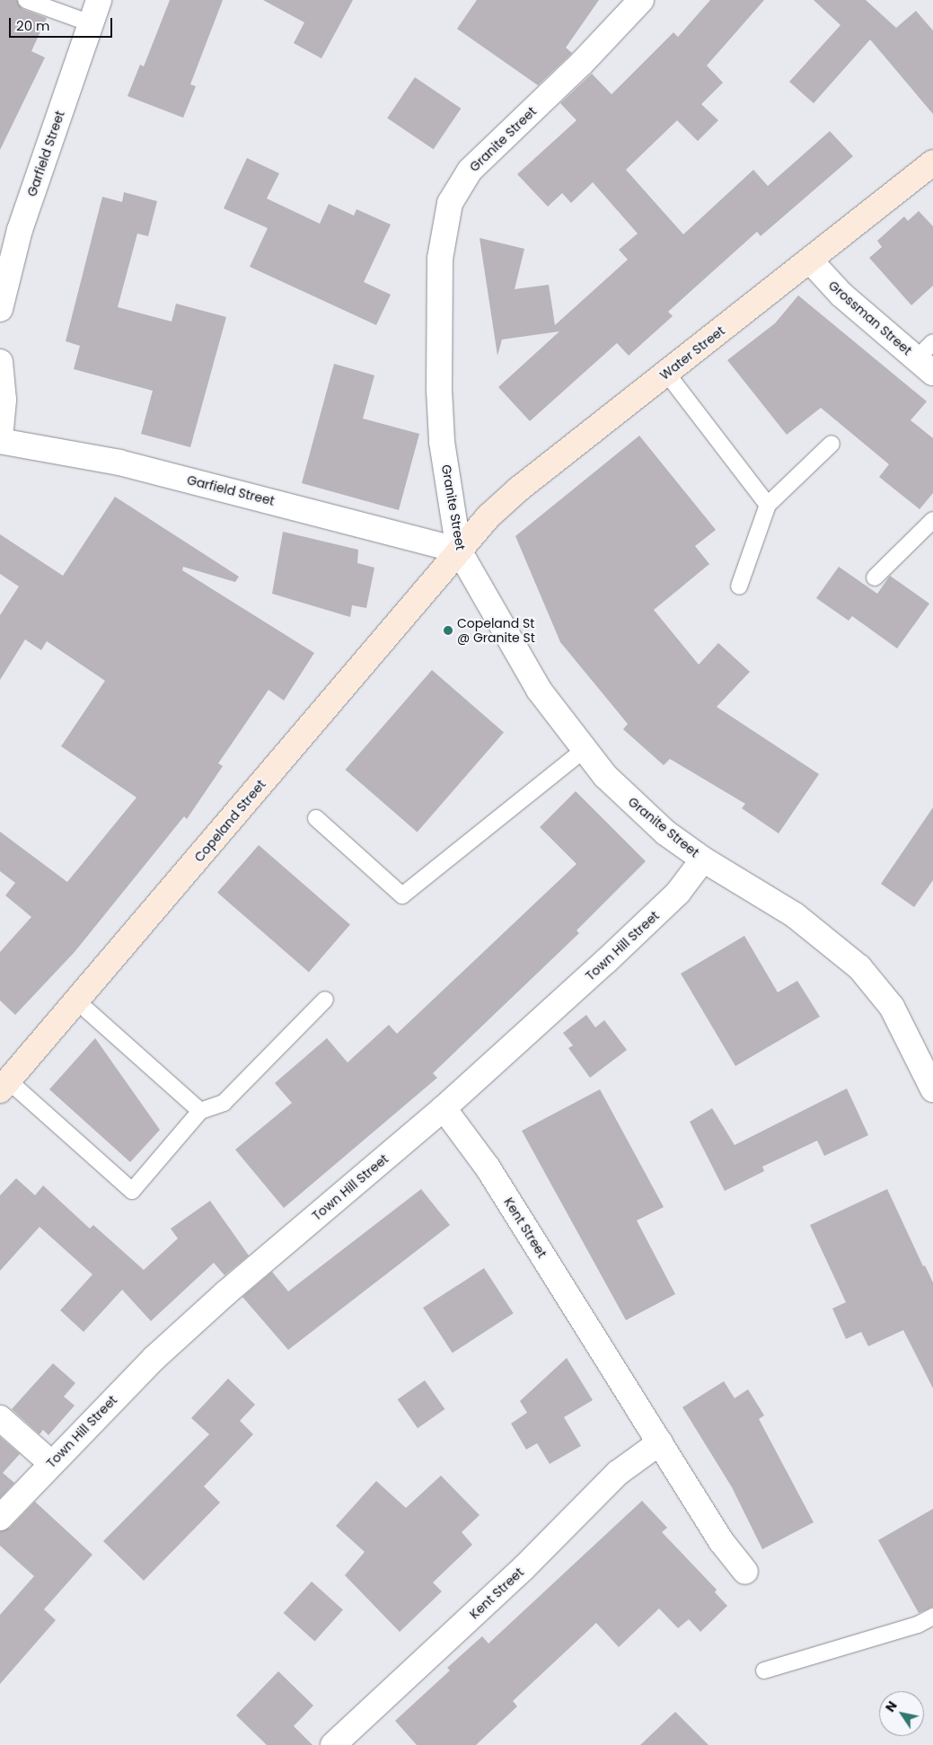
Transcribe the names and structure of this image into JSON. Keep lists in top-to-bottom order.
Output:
{
  "streets": {
    "main road": ["Water Street", "Copeland Street"],
    "street": [
      "Granite Street",
      "Garfield Street",
      "Grossman Street",
      "Town Hill Street",
      "Kent Street"
    ]
  },
  "crossings": [
    ["Granite Street", "Garfield Street"],
    ["Granite Street", "Water Street"],
    ["Granite Street", "Copeland Street"],
    ["Granite Street", "Town Hill Street"],
    ["Garfield Street", "Water Street"],
    ["Garfield Street", "Copeland Street"],
    ["Grossman Street", "Water Street"],
    ["Water Street", "Copeland Street"],
    ["Town Hill Street", "Kent Street"]
  ],
  "places": ["Copeland St @ Granite St"],
  "scale_bar": "20 m",
  "north": "top left"
}
